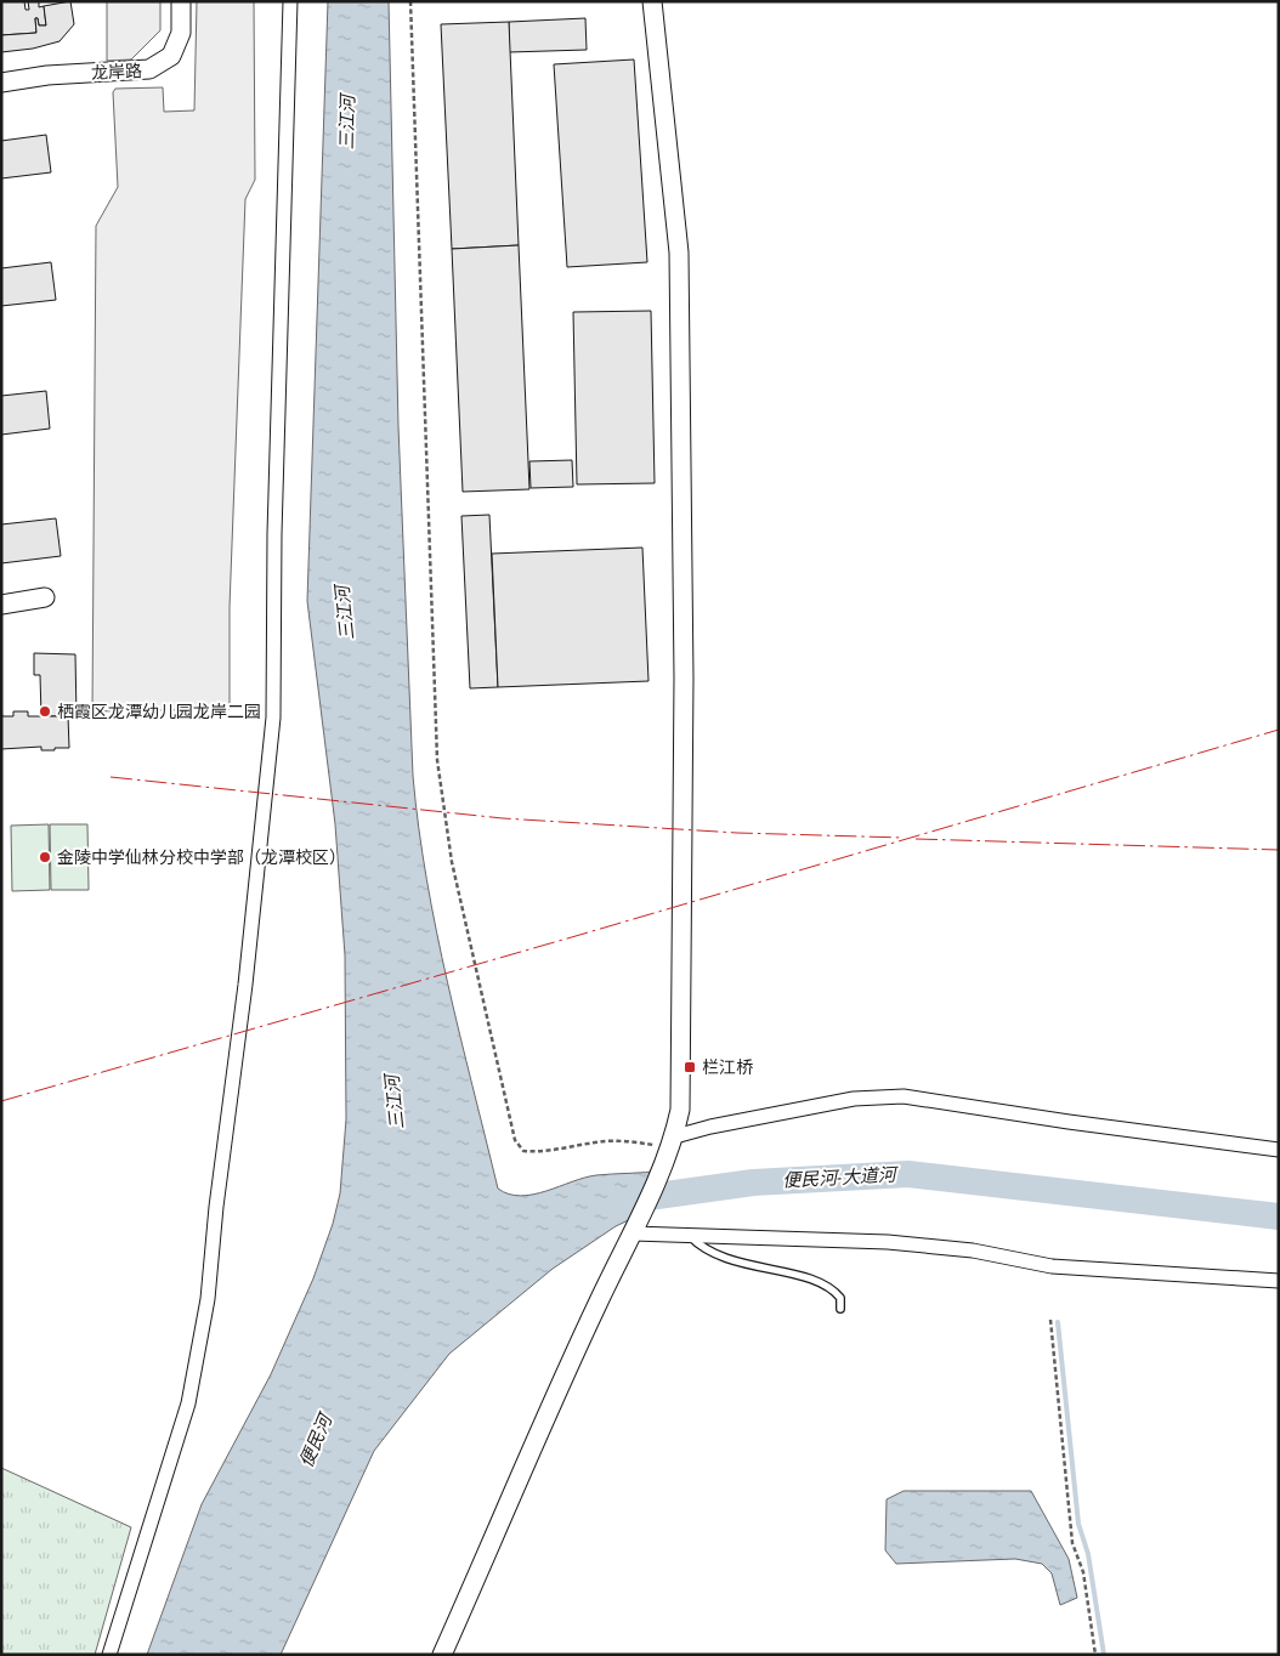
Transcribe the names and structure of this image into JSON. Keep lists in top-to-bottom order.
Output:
{
  "streets": {
    "street": ["龙岸路"]
  },
  "water": ["三江河", "便民河-大道河", "便民河"],
  "places": {
    "other": ["栖霞区龙潭幼儿园龙岸二园", "金陵中学仙林分校中学部（龙潭校区）"],
    "transit": ["栏江桥"]
  }
}
